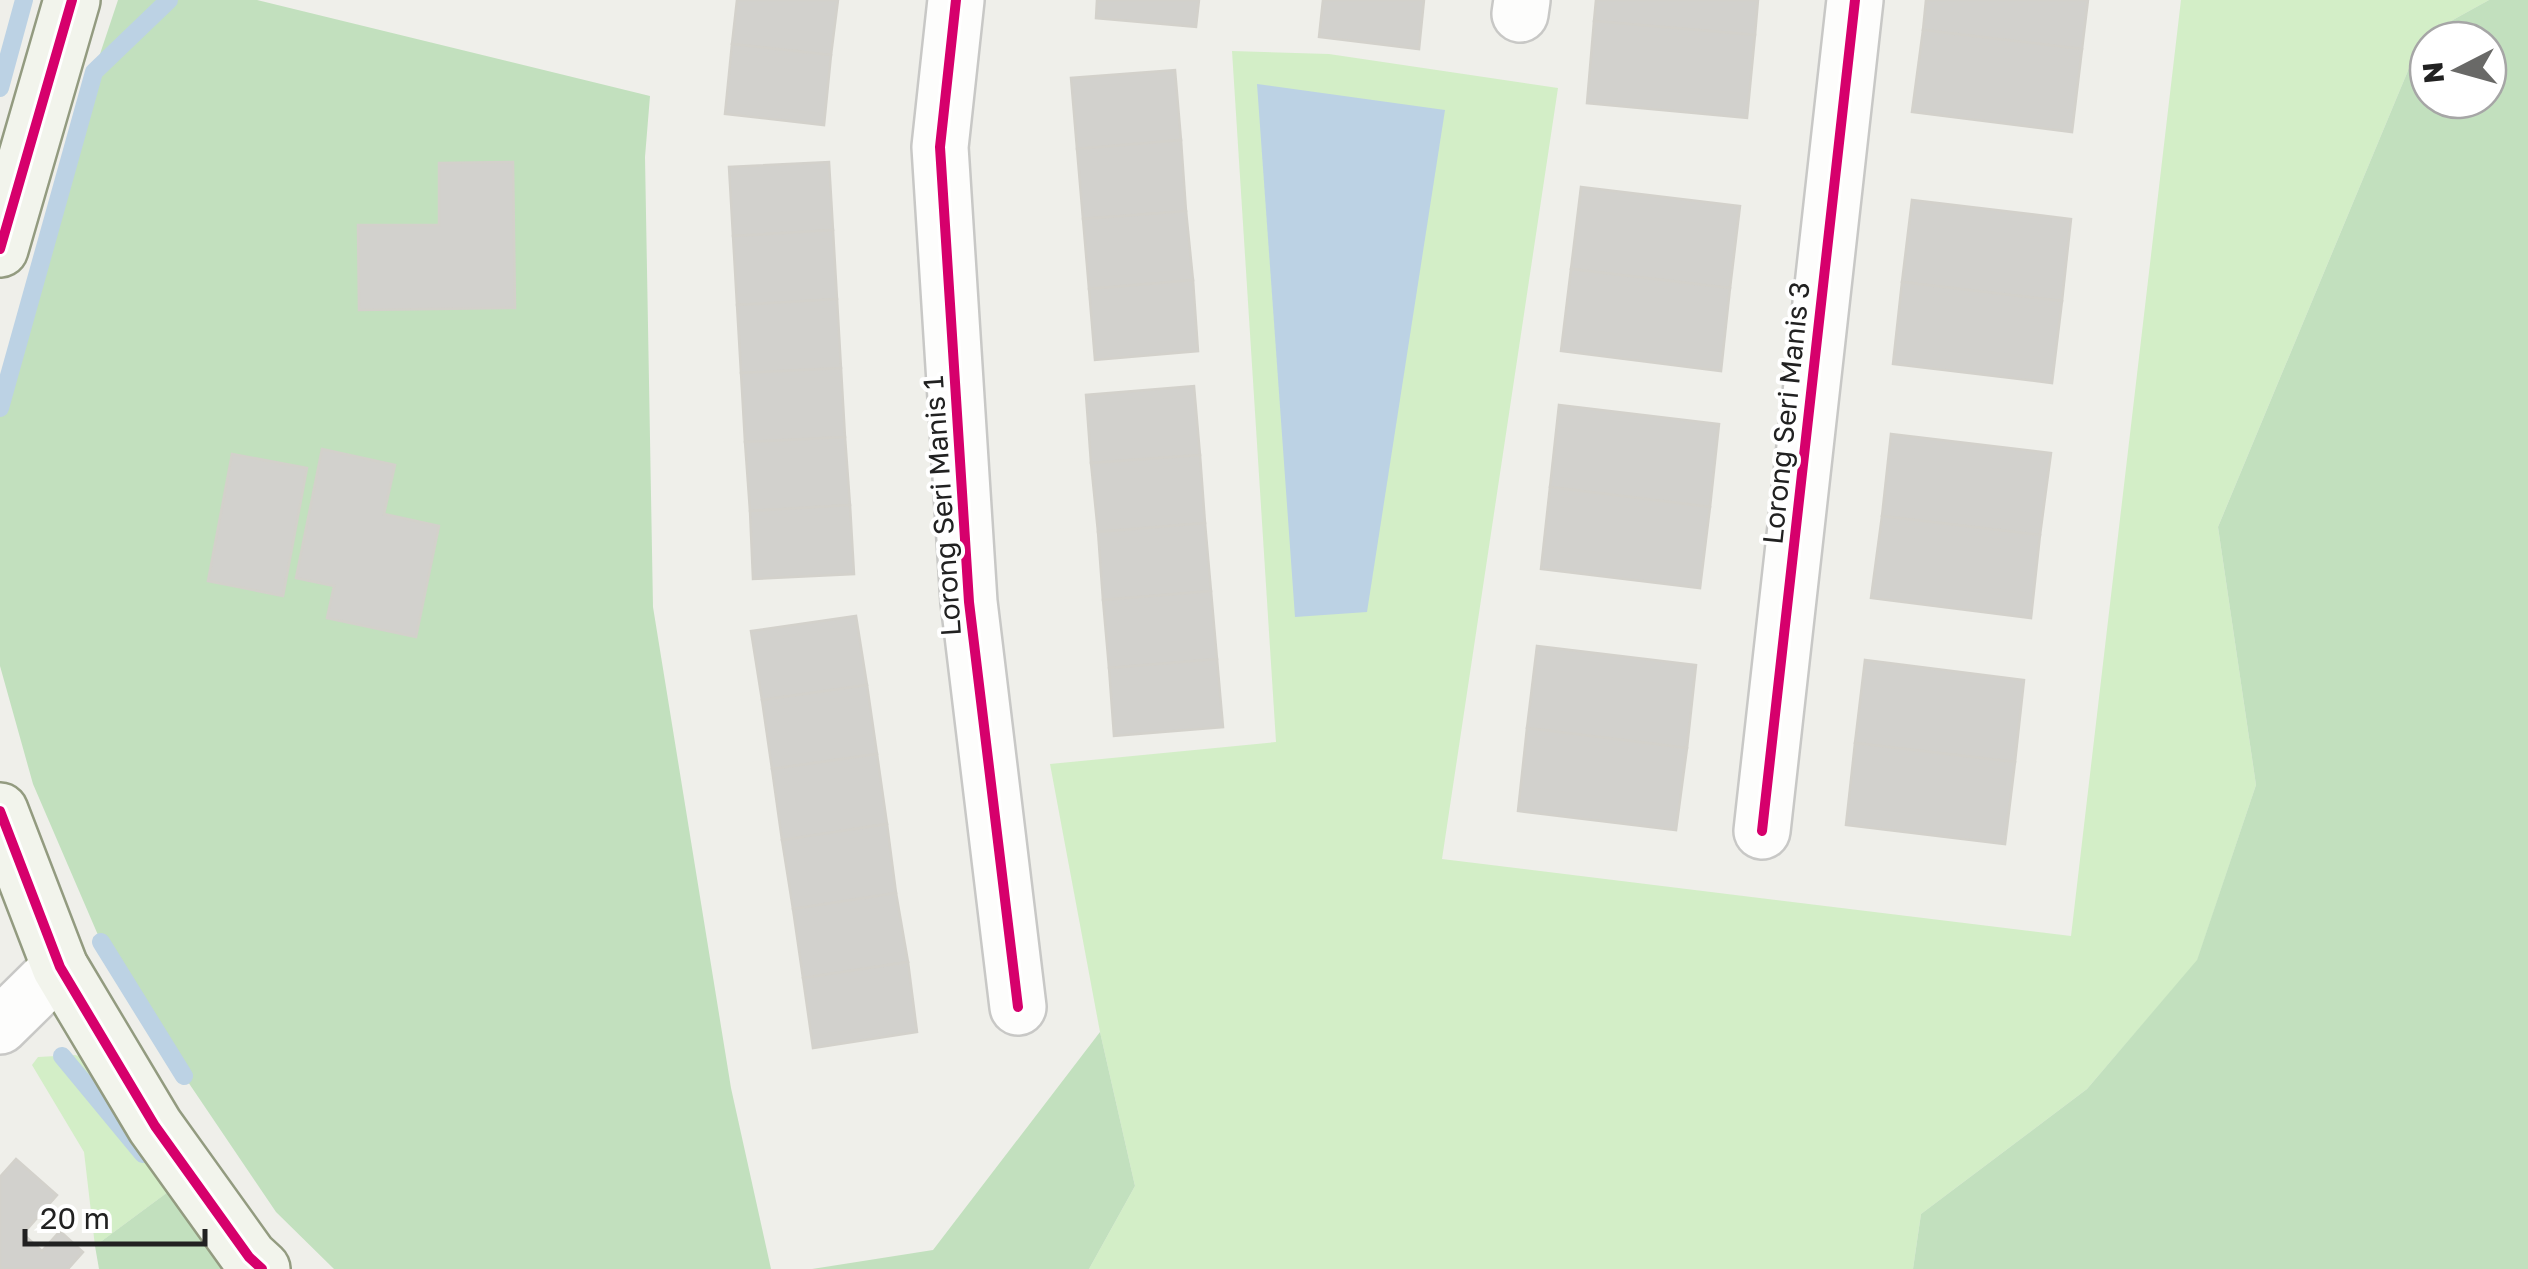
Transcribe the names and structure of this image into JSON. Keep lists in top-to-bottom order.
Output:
{
  "streets": {
    "street": ["Lorong Seri Manis 3", "Lorong Seri Manis 1"]
  },
  "scale_bar": "20 m",
  "north": "left"
}
